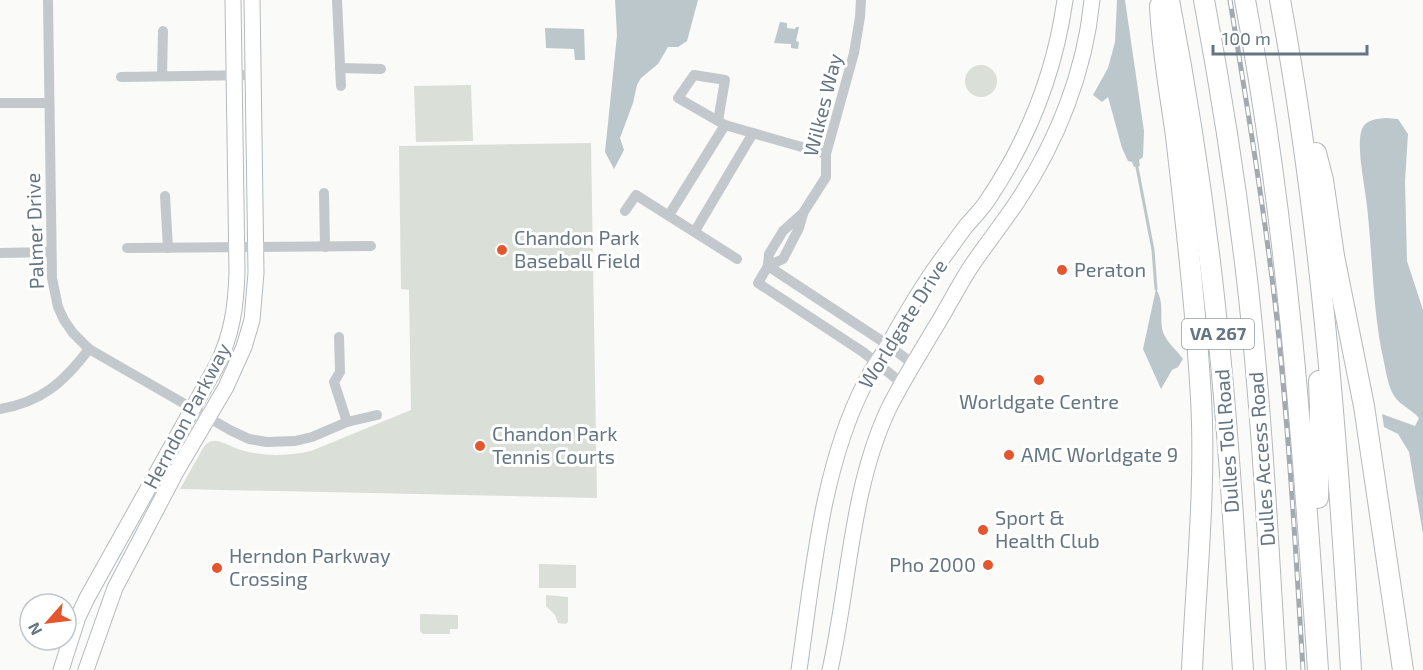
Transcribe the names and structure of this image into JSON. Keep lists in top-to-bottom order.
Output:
{
  "streets": {
    "highway": ["VA 267", "Dulles Toll Road", "Dulles Access Road"],
    "street": [
      "Wilkes Way",
      "Palmer Drive",
      "Worldgate Drive",
      "Herndon Parkway"
    ]
  },
  "crossings": [
    ["Wilkes Way", "Worldgate Drive"],
    ["Palmer Drive", "Herndon Parkway"]
  ],
  "places": [
    "Chandon Park Baseball Field",
    "Peraton",
    "Worldgate Centre",
    "Chandon Park Tennis Courts",
    "AMC Worldgate 9",
    "Sport & Health Club",
    "Pho 2000",
    "Herndon Parkway Crossing"
  ],
  "scale_bar": "100 m",
  "north": "bottom left"
}
